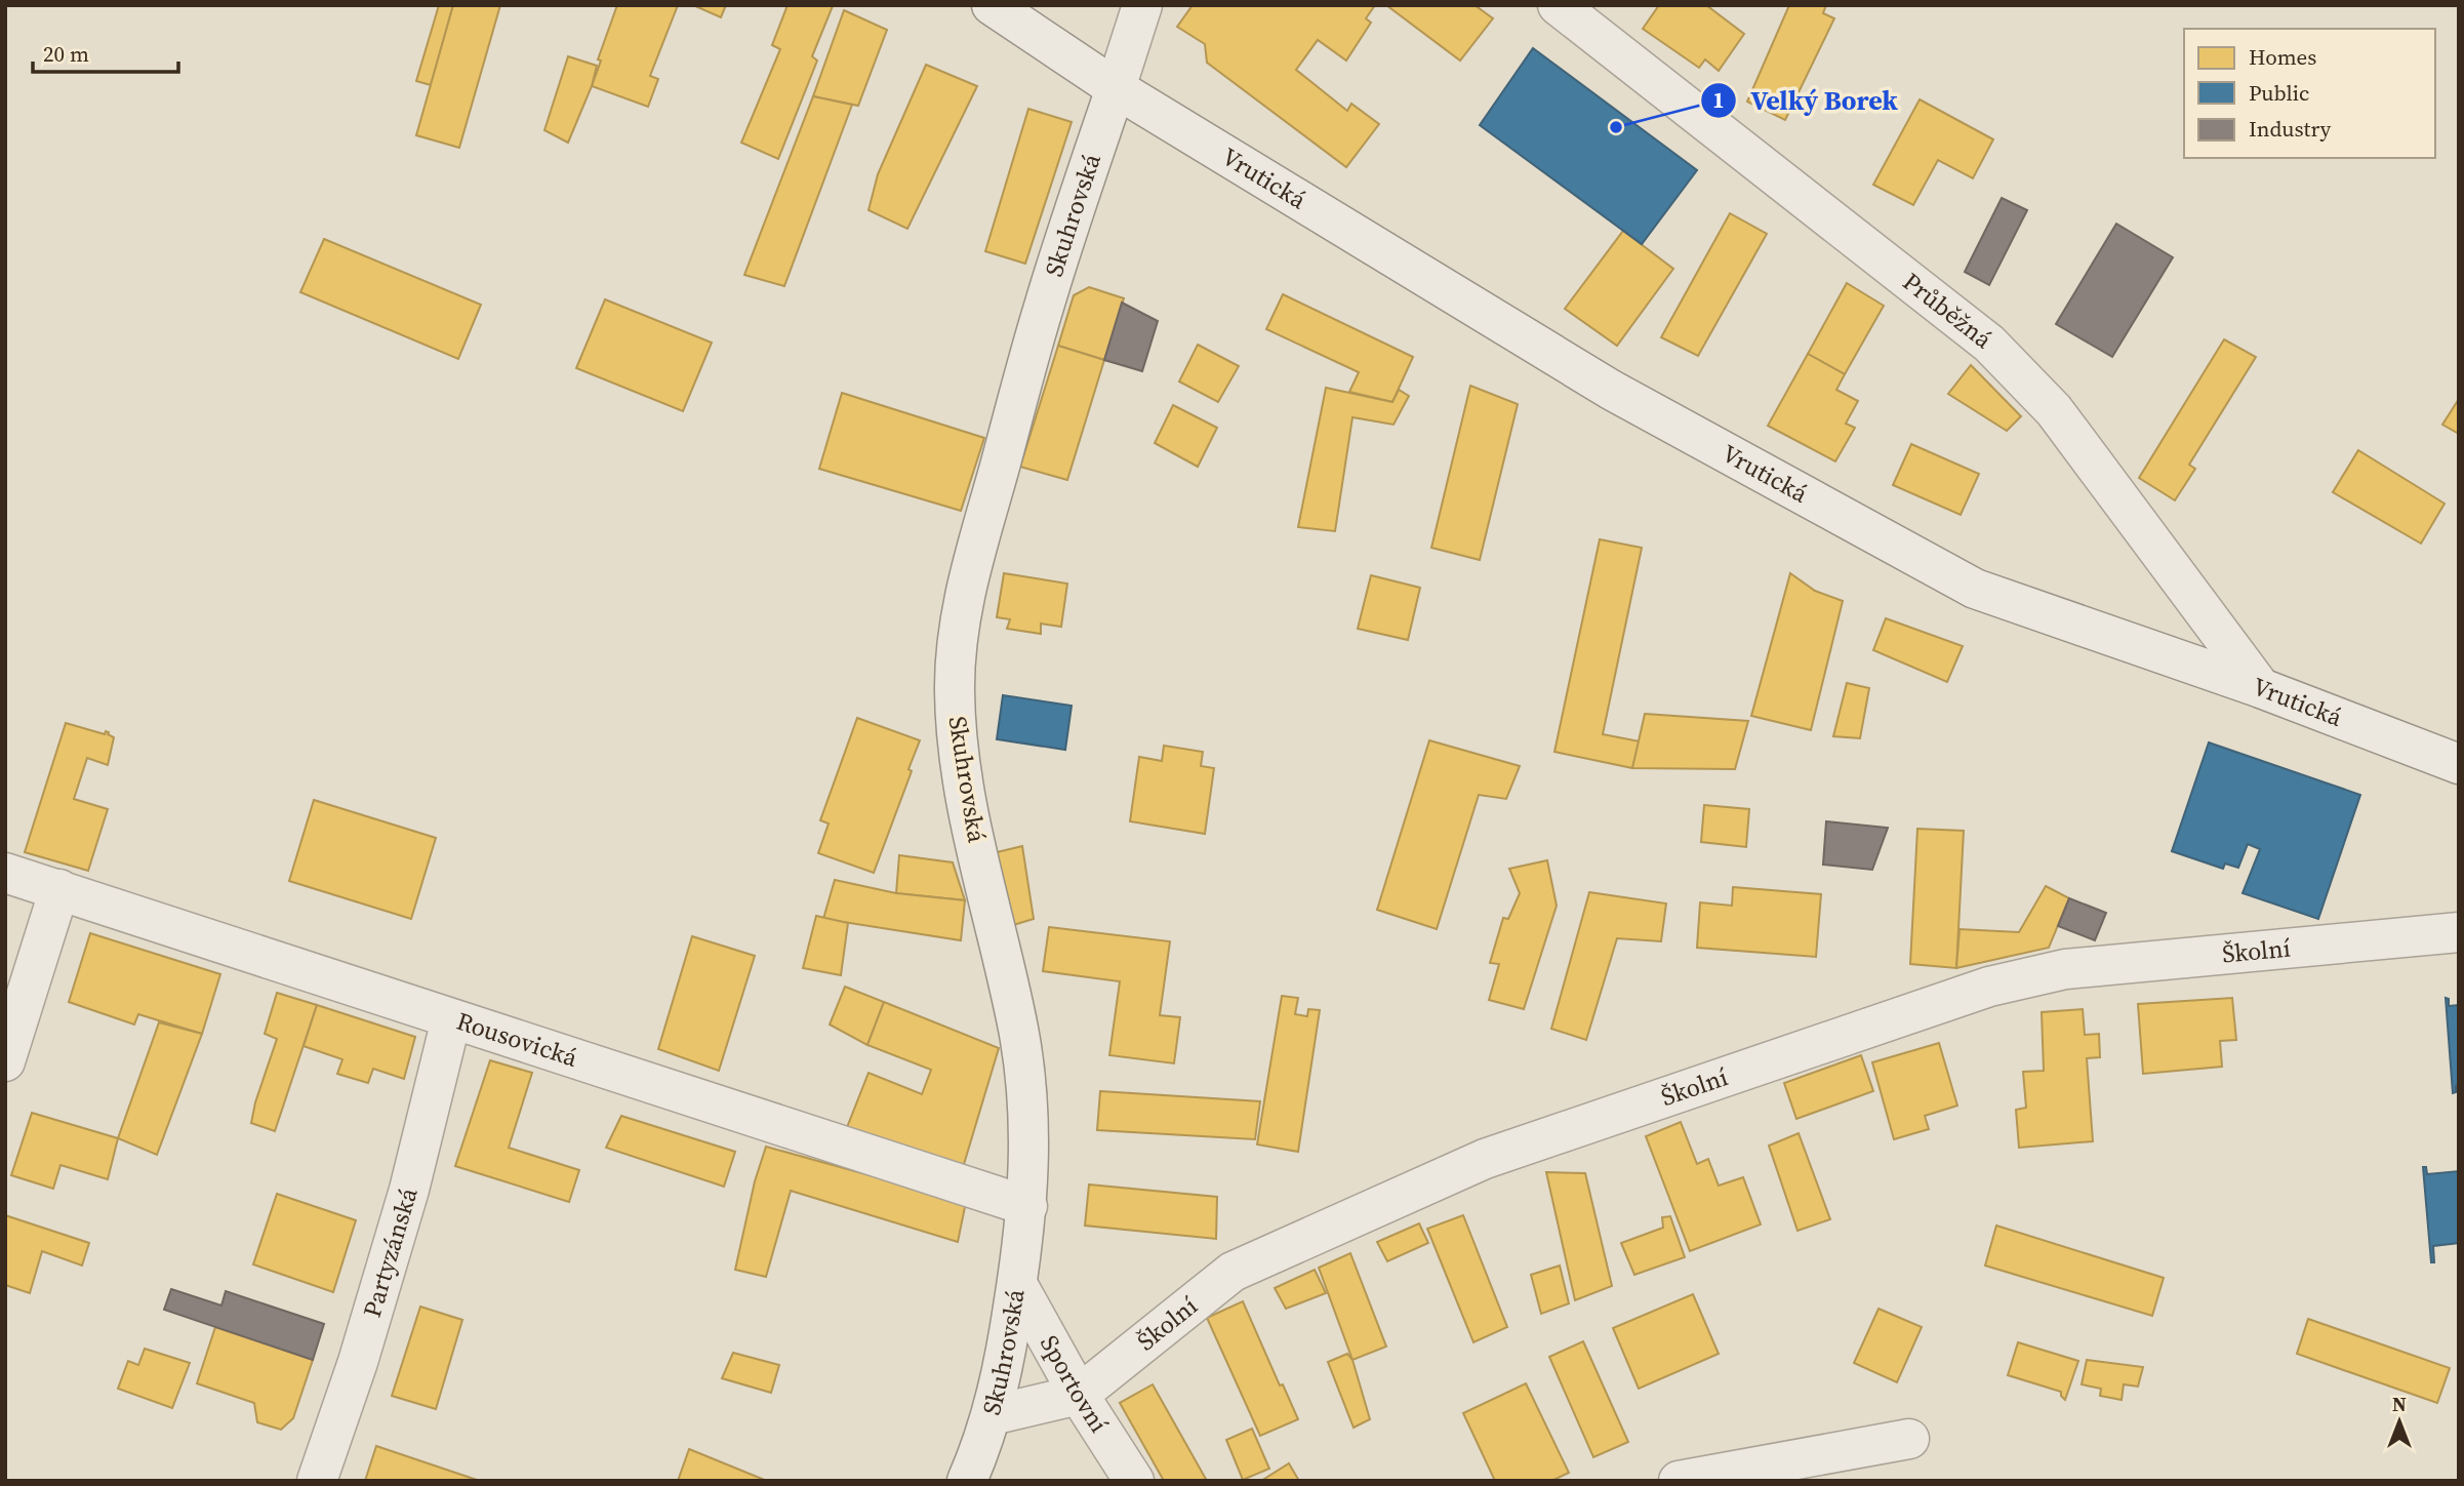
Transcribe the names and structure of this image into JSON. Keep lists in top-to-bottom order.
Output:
{
  "streets": {
    "street": [
      "Vrutická",
      "Skuhrovská",
      "Průběžná",
      "Školní",
      "Rousovická",
      "Partyzánská",
      "Sportovní"
    ]
  },
  "crossings": [
    ["Vrutická", "Skuhrovská"],
    ["Vrutická", "Průběžná"],
    ["Skuhrovská", "Školní"],
    ["Skuhrovská", "Rousovická"],
    ["Skuhrovská", "Sportovní"],
    ["Školní", "Sportovní"],
    ["Rousovická", "Partyzánská"]
  ],
  "places": ["Velký Borek"],
  "legend": ["Homes", "Public", "Industry"],
  "scale_bar": "20 m",
  "north": "top"
}
